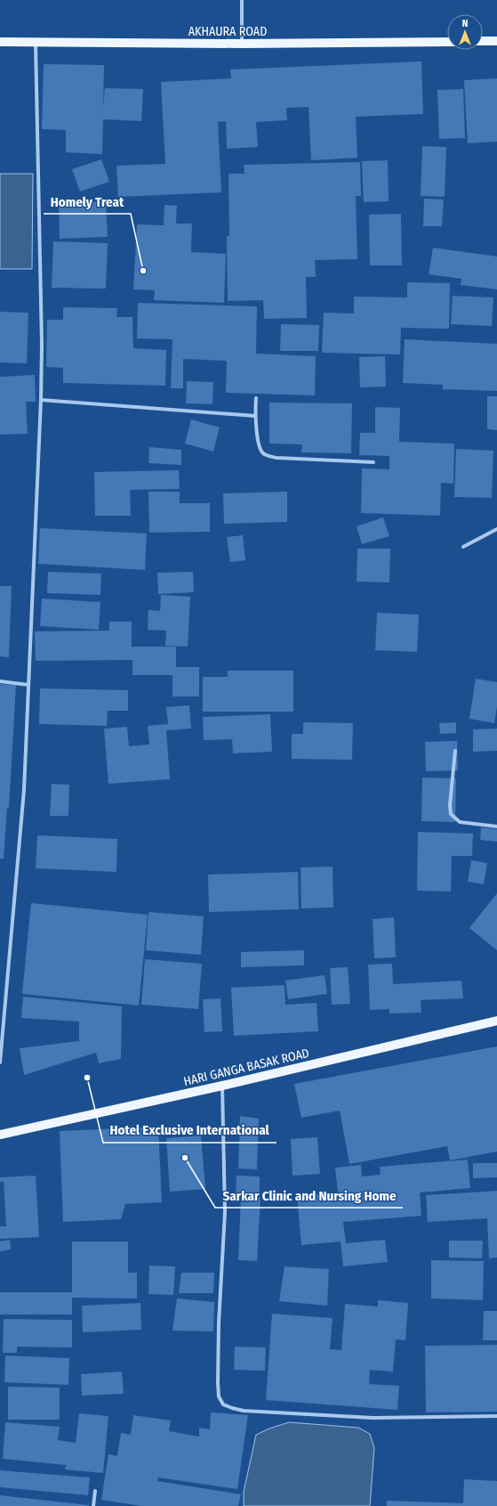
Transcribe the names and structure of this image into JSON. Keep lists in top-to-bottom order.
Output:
{
  "streets": {
    "main road": ["AKHAURA ROAD", "HARI GANGA BASAK ROAD"]
  },
  "places": ["Homely Treat", "Hotel Exclusive International", "Sarkar Clinic and Nursing Home"],
  "north": "top"
}
